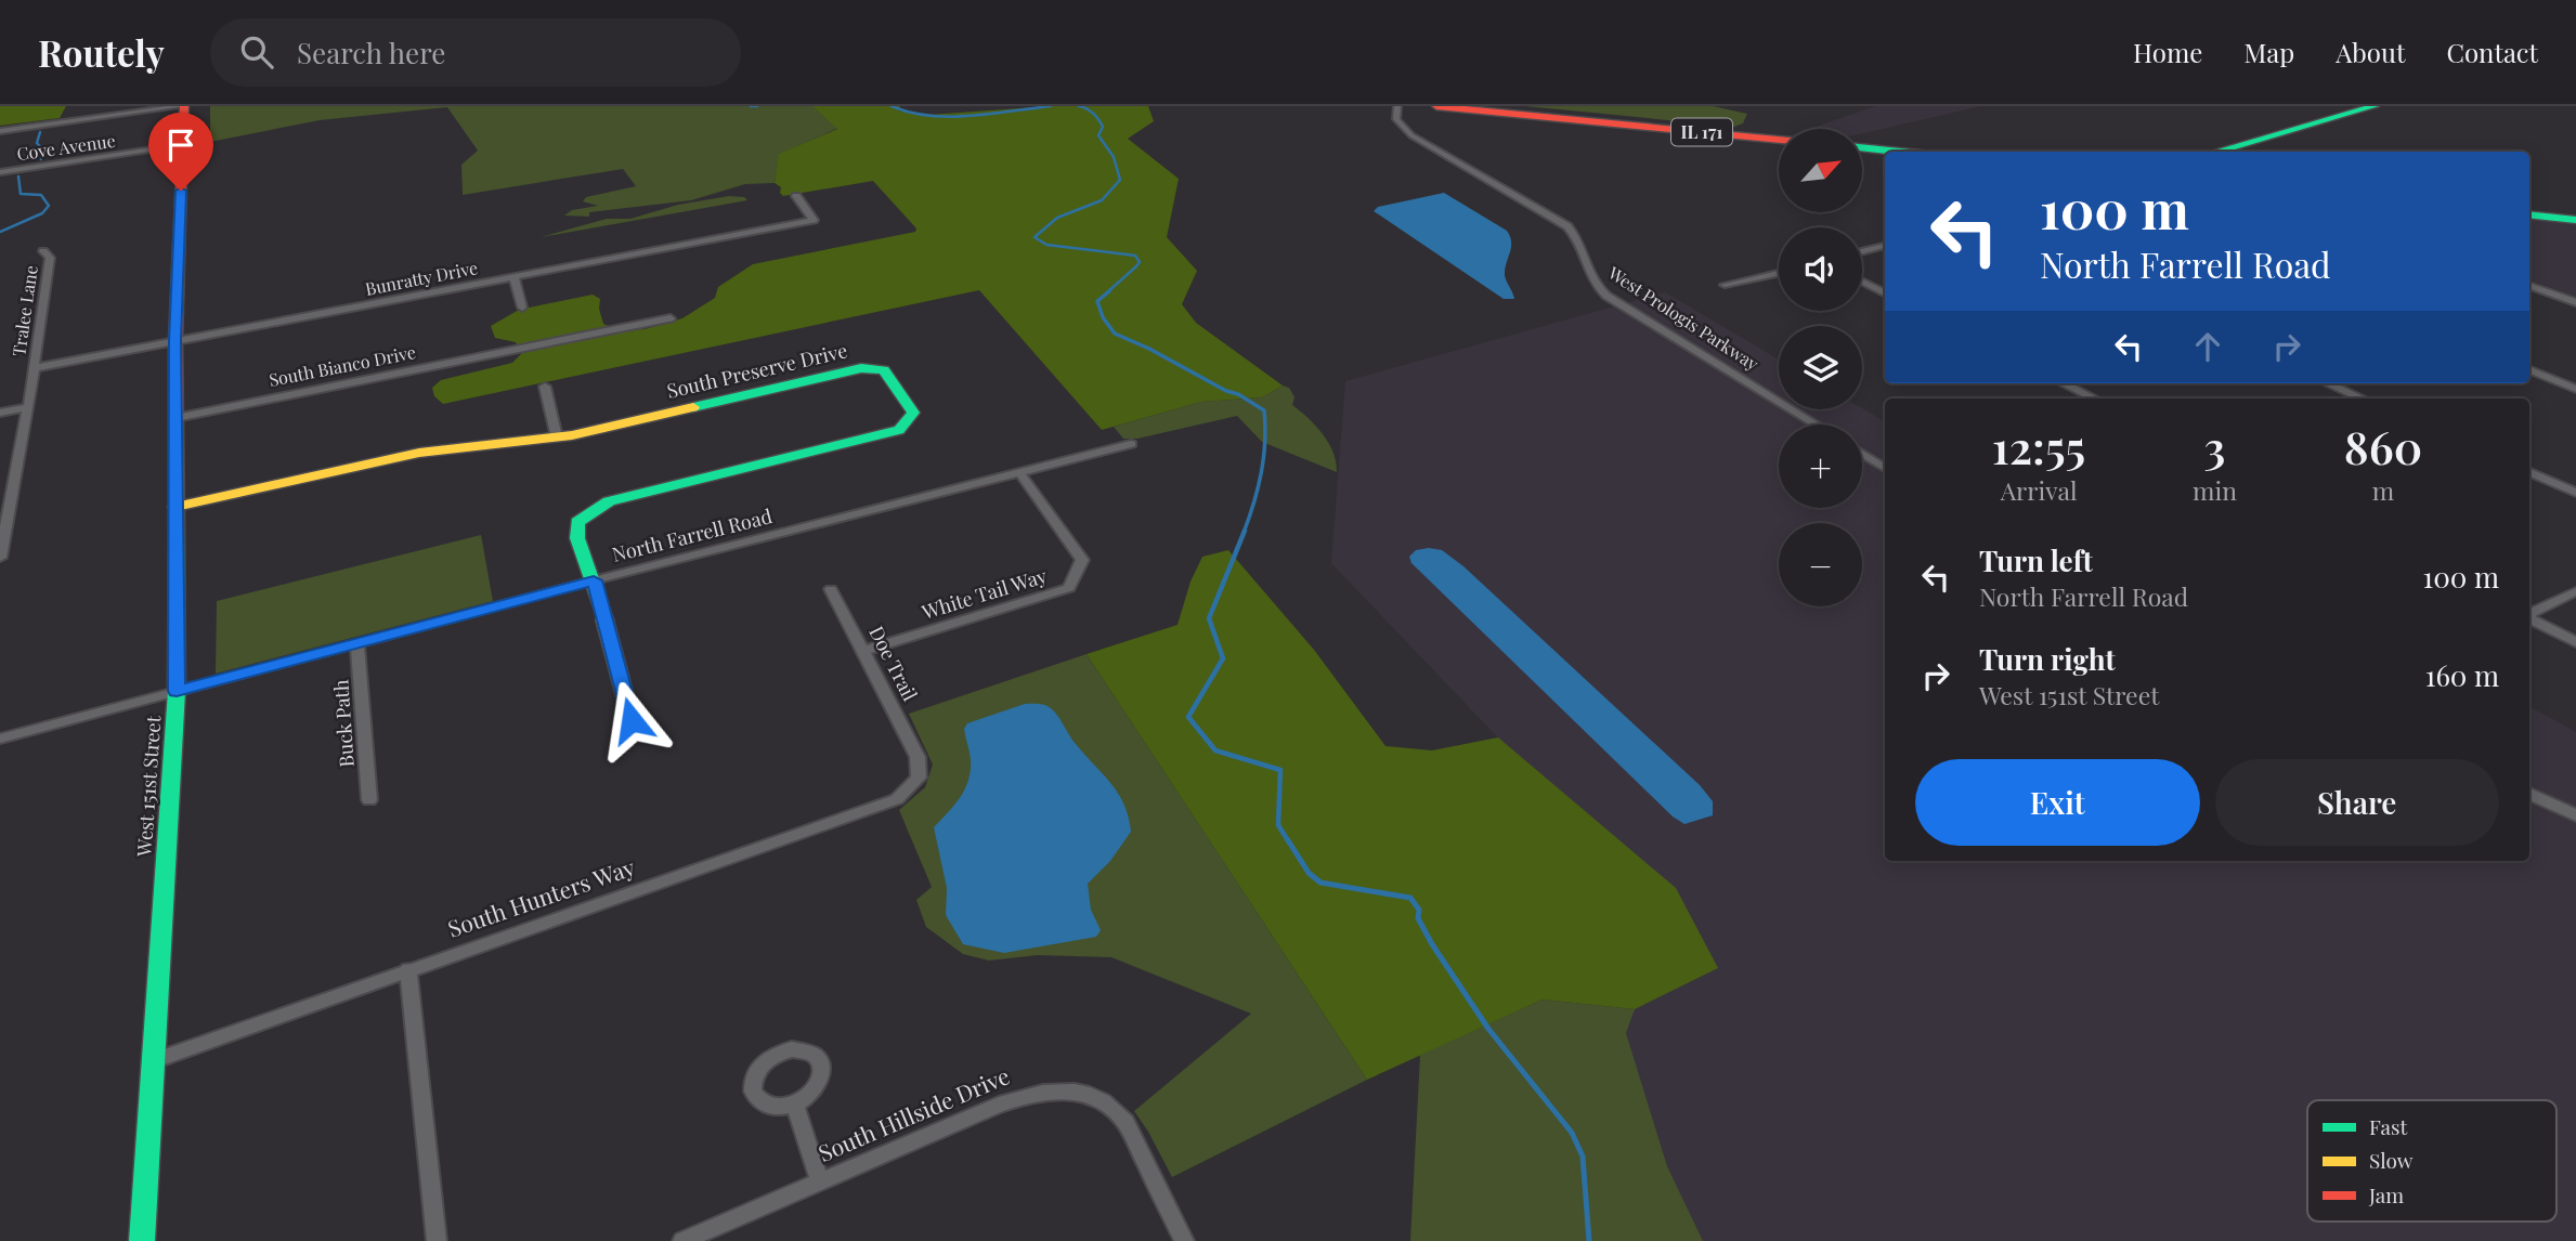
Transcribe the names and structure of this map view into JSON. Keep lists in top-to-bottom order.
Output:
{
  "streets": {
    "street": [
      "IL 171",
      "Cove Avenue",
      "Bunratty Drive",
      "Tralee Lane",
      "West Prologis Parkway",
      "South Bianco Drive",
      "South Preserve Drive",
      "North Farrell Road",
      "White Tail Way",
      "Doe Trail",
      "Buck Path",
      "West 151st Street",
      "South Hunters Way",
      "South Hillside Drive"
    ]
  },
  "crossings": [
    ["Cove Avenue", "West 151st Street"],
    ["Bunratty Drive", "Tralee Lane"],
    ["Bunratty Drive", "West 151st Street"],
    ["South Bianco Drive", "West 151st Street"],
    ["South Preserve Drive", "North Farrell Road"],
    ["South Preserve Drive", "West 151st Street"],
    ["North Farrell Road", "White Tail Way"],
    ["North Farrell Road", "Buck Path"],
    ["North Farrell Road", "West 151st Street"],
    ["White Tail Way", "Doe Trail"],
    ["Doe Trail", "South Hunters Way"],
    ["West 151st Street", "South Hunters Way"]
  ],
  "legend": ["Fast", "Slow", "Jam"],
  "north": "top right",
  "page": {
    "header": "Routely",
    "search": "Search here",
    "nav": [
      "Home",
      "Map",
      "About",
      "Contact"
    ],
    "map_buttons": ["+", "−"],
    "turn": ["100 m", "North Farrell Road"],
    "eta": [
      "12:55",
      "Arrival",
      "3",
      "min",
      "860",
      "m"
    ],
    "list": [
      {
        "name": "Turn left",
        "note": "North Farrell Road",
        "value": "100 m"
      },
      {
        "name": "Turn right",
        "note": "West 151st Street",
        "value": "160 m"
      }
    ],
    "buttons": ["Exit", "Share"]
  }
}
